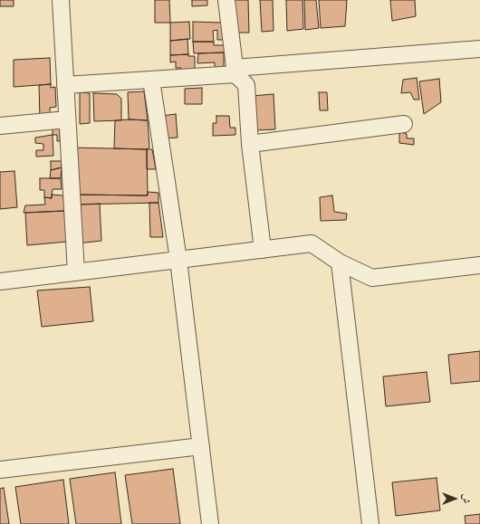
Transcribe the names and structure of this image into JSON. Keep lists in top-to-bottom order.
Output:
{
  "north": "right"
}
